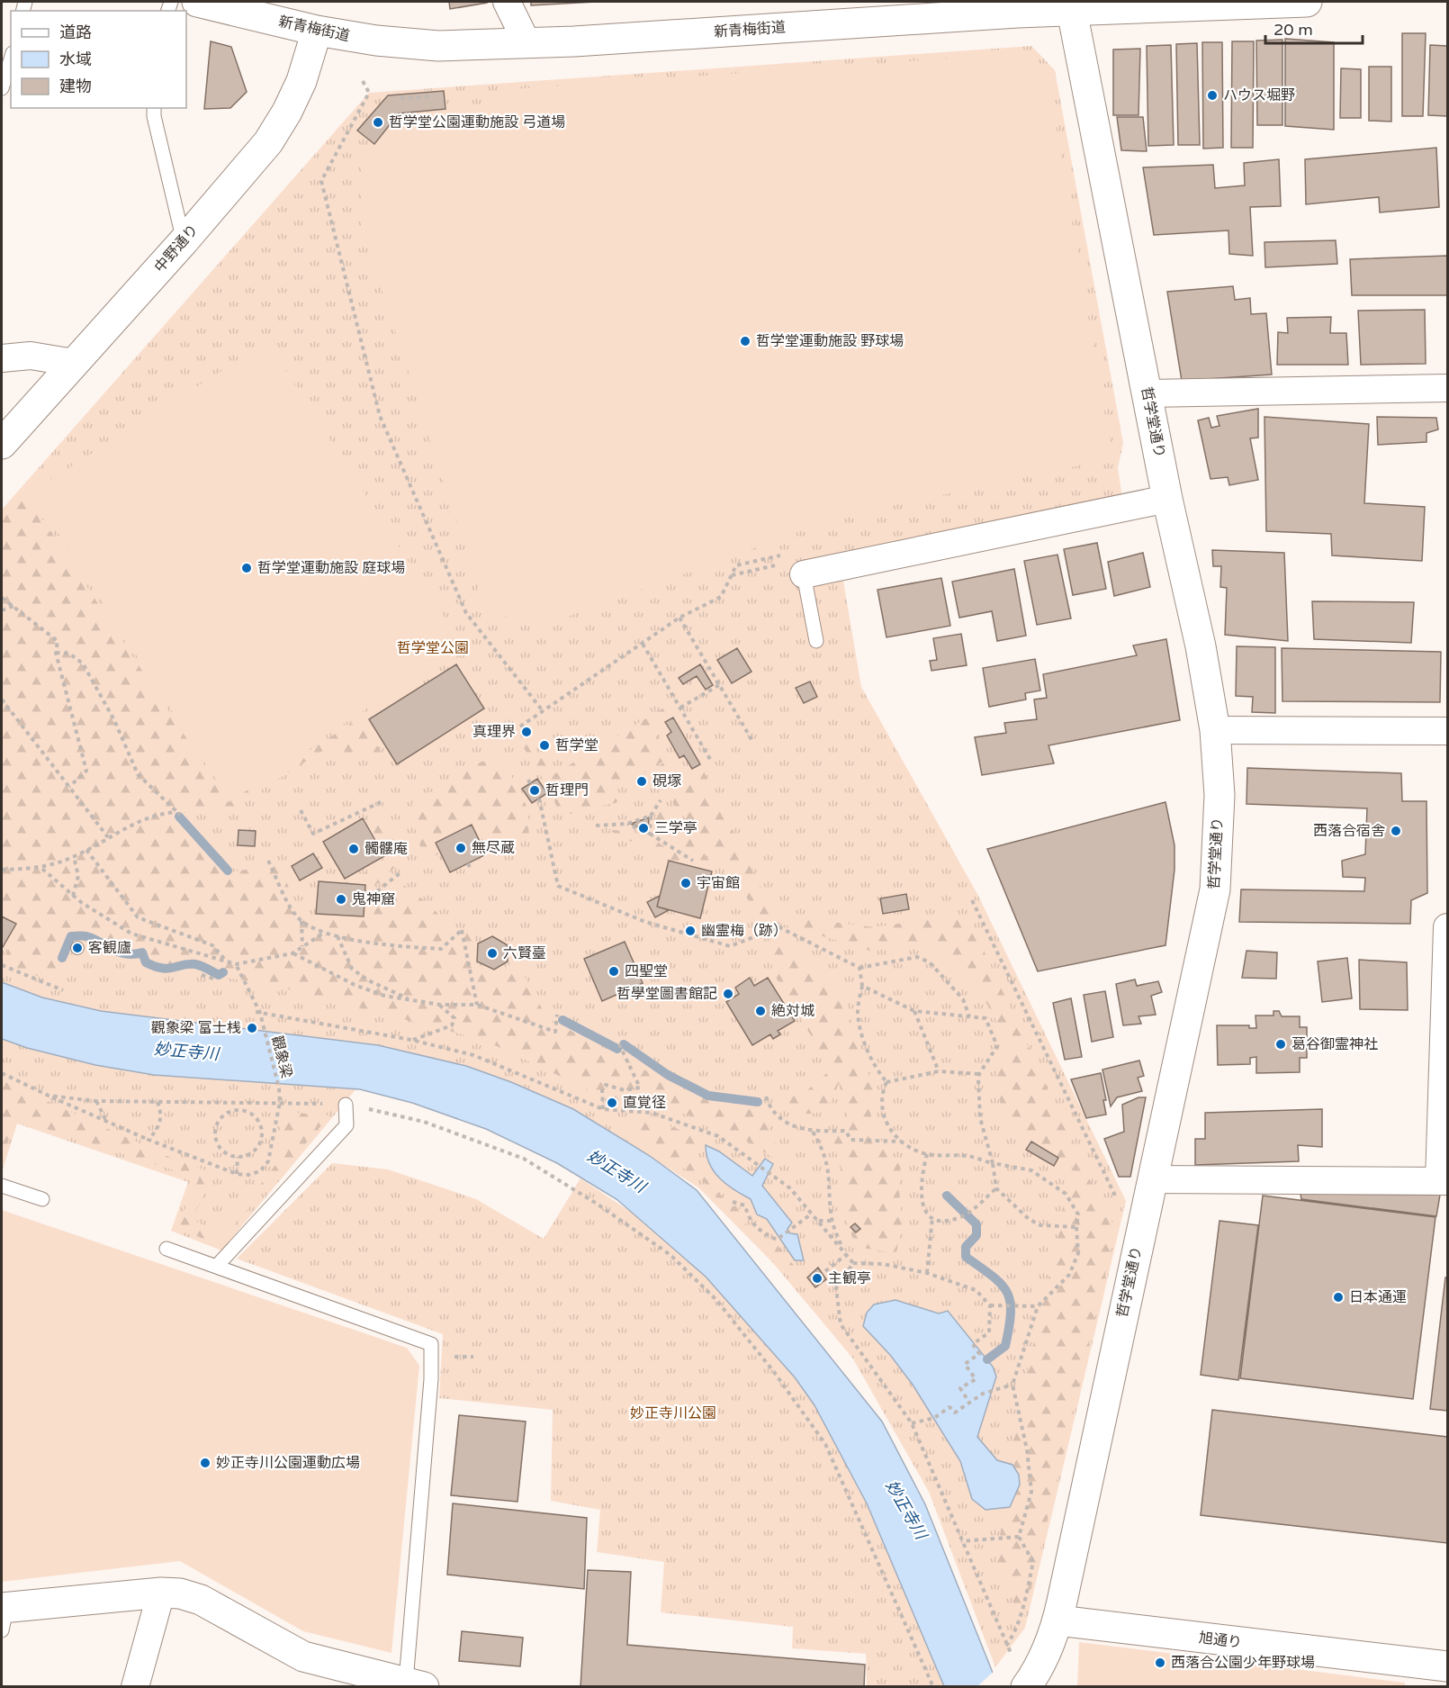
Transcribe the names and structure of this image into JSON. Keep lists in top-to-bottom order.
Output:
{
  "streets": {
    "street": [
      "新青梅街道",
      "中野通り",
      "哲学堂通り",
      "旭通り"
    ],
    "path": ["觀象梁"]
  },
  "crossings": [
    ["新青梅街道", "中野通り"],
    ["新青梅街道", "哲学堂通り"],
    ["哲学堂通り", "旭通り"]
  ],
  "water": ["妙正寺川"],
  "parks": ["哲学堂公園", "妙正寺川公園"],
  "places": [
    "ハウス堀野",
    "哲学堂公園運動施設 弓道場",
    "哲学堂運動施設 野球場",
    "哲学堂運動施設 庭球場",
    "真理界",
    "哲学堂",
    "硯塚",
    "哲理門",
    "三学亭",
    "西落合宿舎",
    "無尽蔵",
    "髑髏庵",
    "宇宙館",
    "鬼神窟",
    "幽霊梅（跡）",
    "客観廬",
    "六賢臺",
    "四聖堂",
    "哲學堂圖書館記",
    "絶対城",
    "觀象梁 富士桟",
    "葛谷御霊神社",
    "直覚径",
    "主観亭",
    "日本通運",
    "妙正寺川公園運動広場",
    "西落合公園少年野球場"
  ],
  "legend": ["道路", "水域", "建物"],
  "scale_bar": "20 m"
}
